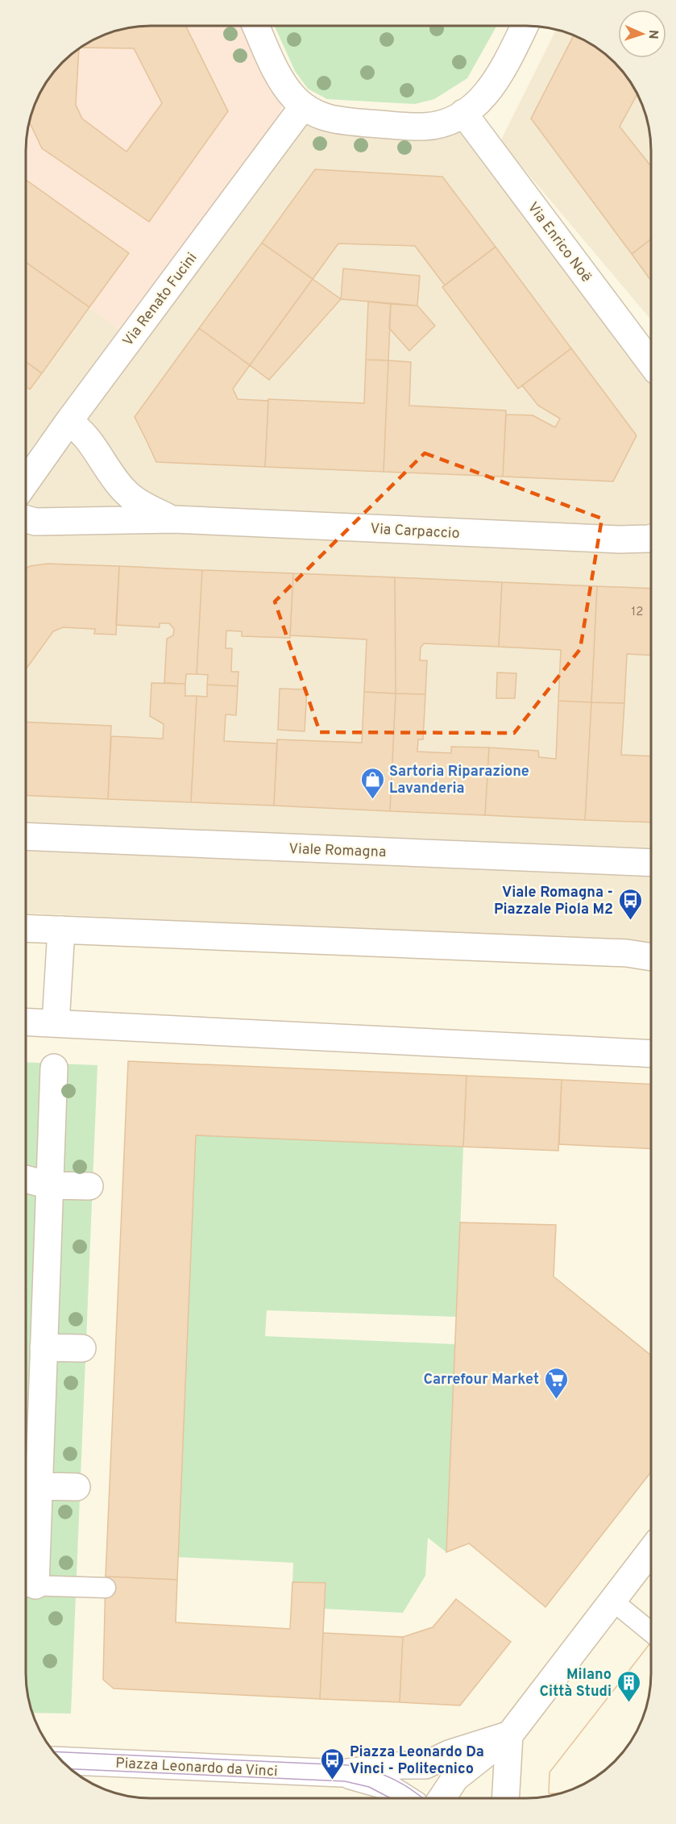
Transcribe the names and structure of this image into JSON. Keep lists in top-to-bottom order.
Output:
{
  "streets": {
    "street": [
      "Via Enrico Noë",
      "Via Renato Fucini",
      "Via Carpaccio",
      "Viale Romagna",
      "Piazza Leonardo da Vinci"
    ]
  },
  "crossings": [
    ["Via Renato Fucini", "Via Carpaccio"]
  ],
  "places": {
    "shop": ["Sartoria Riparazione Lavanderia"],
    "bus stop": ["Viale Romagna - Piazzale Piola M2", "Piazza Leonardo Da Vinci - Politecnico"],
    "supermarket": ["Carrefour Market"],
    "building": ["Milano Città Studi"]
  },
  "house_numbers": ["12"],
  "north": "right"
}
